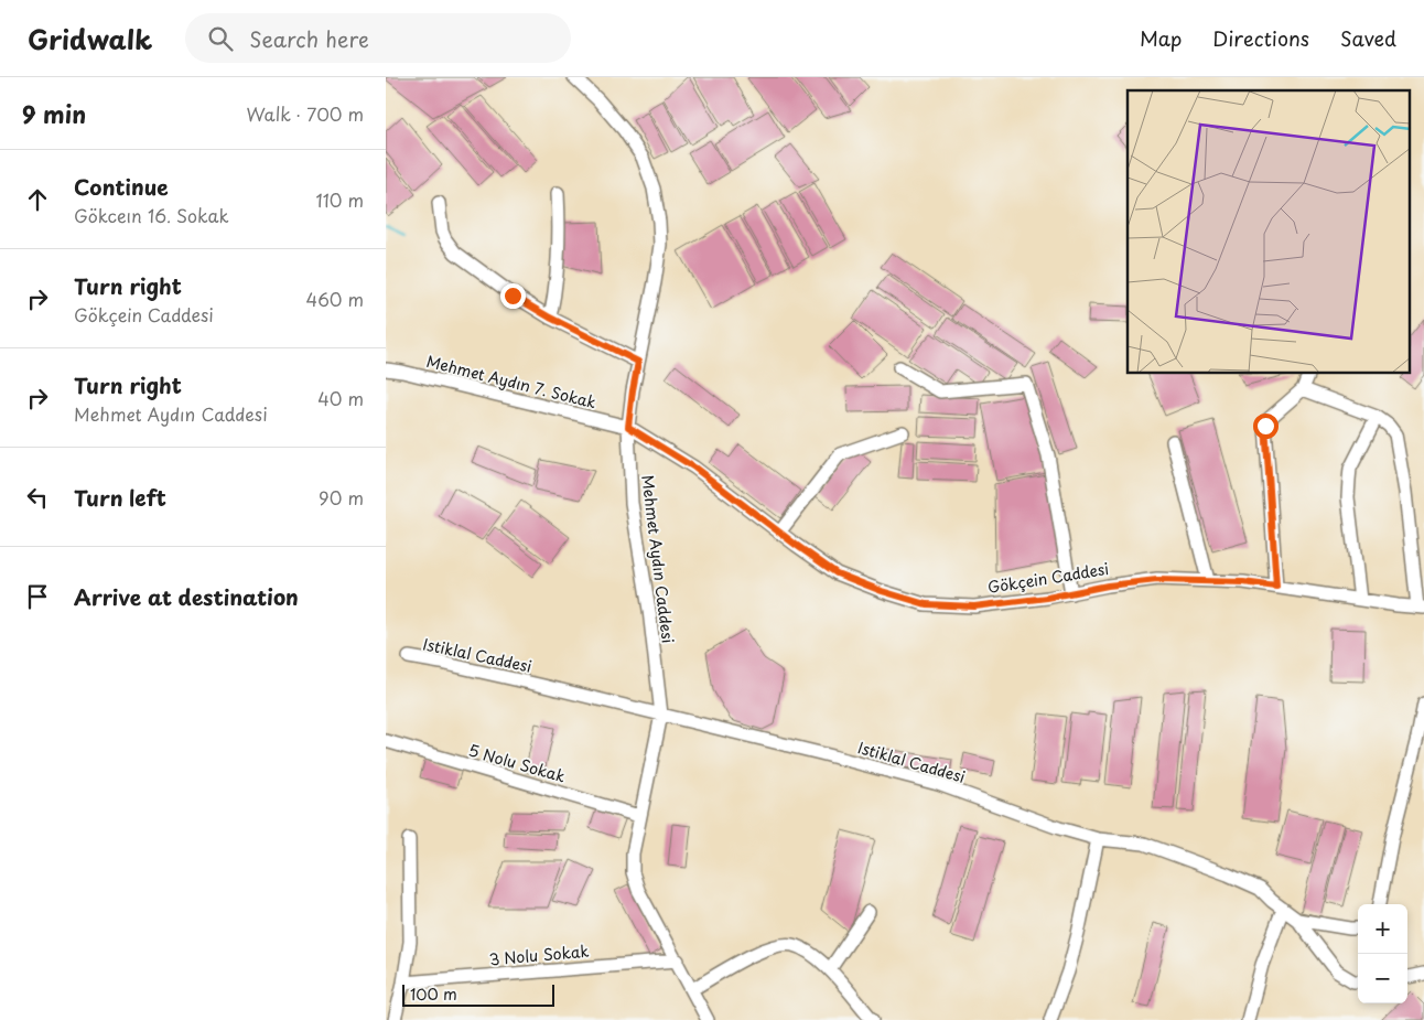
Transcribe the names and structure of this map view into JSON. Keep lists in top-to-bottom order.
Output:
{
  "streets": {
    "street": [
      "Mehmet Aydın 7. Sokak",
      "Mehmet Aydın Caddesi",
      "Gökçein Caddesi",
      "Istiklal Caddesi",
      "5 Nolu Sokak",
      "3 Nolu Sokak"
    ]
  },
  "crossings": [
    ["Mehmet Aydın 7. Sokak", "Mehmet Aydın Caddesi"],
    ["Mehmet Aydın 7. Sokak", "Gökçein Caddesi"],
    ["Mehmet Aydın Caddesi", "Gökçein Caddesi"],
    ["Mehmet Aydın Caddesi", "Istiklal Caddesi"],
    ["Mehmet Aydın Caddesi", "5 Nolu Sokak"],
    ["Mehmet Aydın Caddesi", "3 Nolu Sokak"]
  ],
  "scale_bar": "100 m",
  "page": {
    "header": "Gridwalk",
    "search": "Search here",
    "nav": ["Map", "Directions", "Saved"],
    "heading": ["9 min", "Walk · 700 m"],
    "list": [
      ["Continue", "Gökceın 16. Sokak", "110 m"],
      ["Turn right", "Gökçein Caddesi", "460 m"],
      ["Turn right", "Mehmet Aydın Caddesi", "40 m"],
      ["Turn left", "90 m"],
      "Arrive at destination"
    ],
    "map_buttons": ["+", "−"],
    "scale": "100 m"
  }
}
